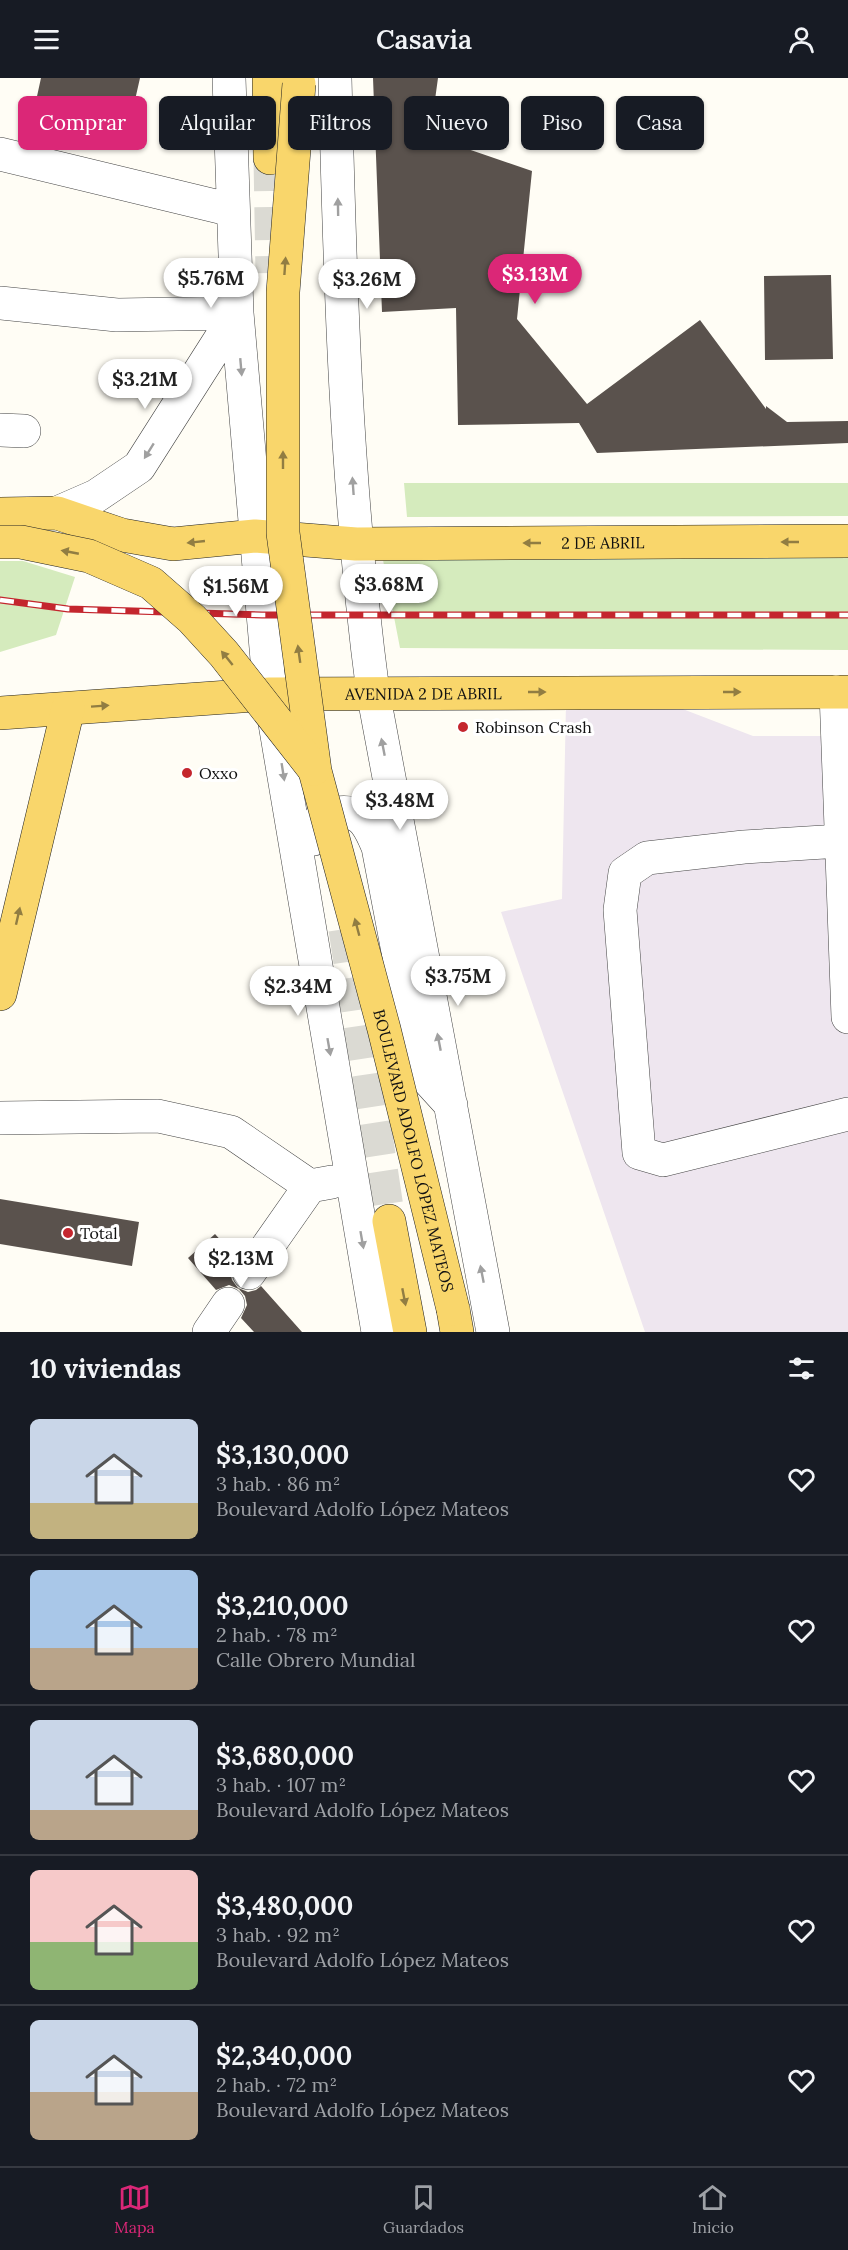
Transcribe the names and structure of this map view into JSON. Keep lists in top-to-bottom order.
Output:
{
  "streets": {
    "main road": ["2 DE ABRIL", "AVENIDA 2 DE ABRIL", "BOULEVARD ADOLFO LÓPEZ MATEOS"]
  },
  "one_way": ["2 DE ABRIL", "AVENIDA 2 DE ABRIL", "BOULEVARD ADOLFO LÓPEZ MATEOS"],
  "places": ["Robinson Crash", "Oxxo", "Total"],
  "page": {
    "header": "Casavia",
    "chip": [
      "Comprar",
      "Alquilar",
      "Filtros",
      "Nuevo",
      "Piso",
      "Casa"
    ],
    "price": [
      "$3.13M",
      "$5.76M",
      "$3.26M",
      "$3.21M",
      "$3.68M",
      "$1.56M",
      "$3.48M",
      "$3.75M",
      "$2.34M",
      "$2.13M"
    ],
    "heading": "10 viviendas",
    "list": [
      {
        "name": "$3,130,000",
        "note": "3 hab. · 86 m² · Boulevard Adolfo López Mateos"
      },
      {
        "name": "$3,210,000",
        "note": "2 hab. · 78 m² · Calle Obrero Mundial"
      },
      {
        "name": "$3,680,000",
        "note": "3 hab. · 107 m² · Boulevard Adolfo López Mateos"
      },
      {
        "name": "$3,480,000",
        "note": "3 hab. · 92 m² · Boulevard Adolfo López Mateos"
      },
      {
        "name": "$2,340,000",
        "note": "2 hab. · 72 m² · Boulevard Adolfo López Mateos"
      }
    ],
    "tabs": ["Mapa", "Guardados", "Inicio"]
  }
}
